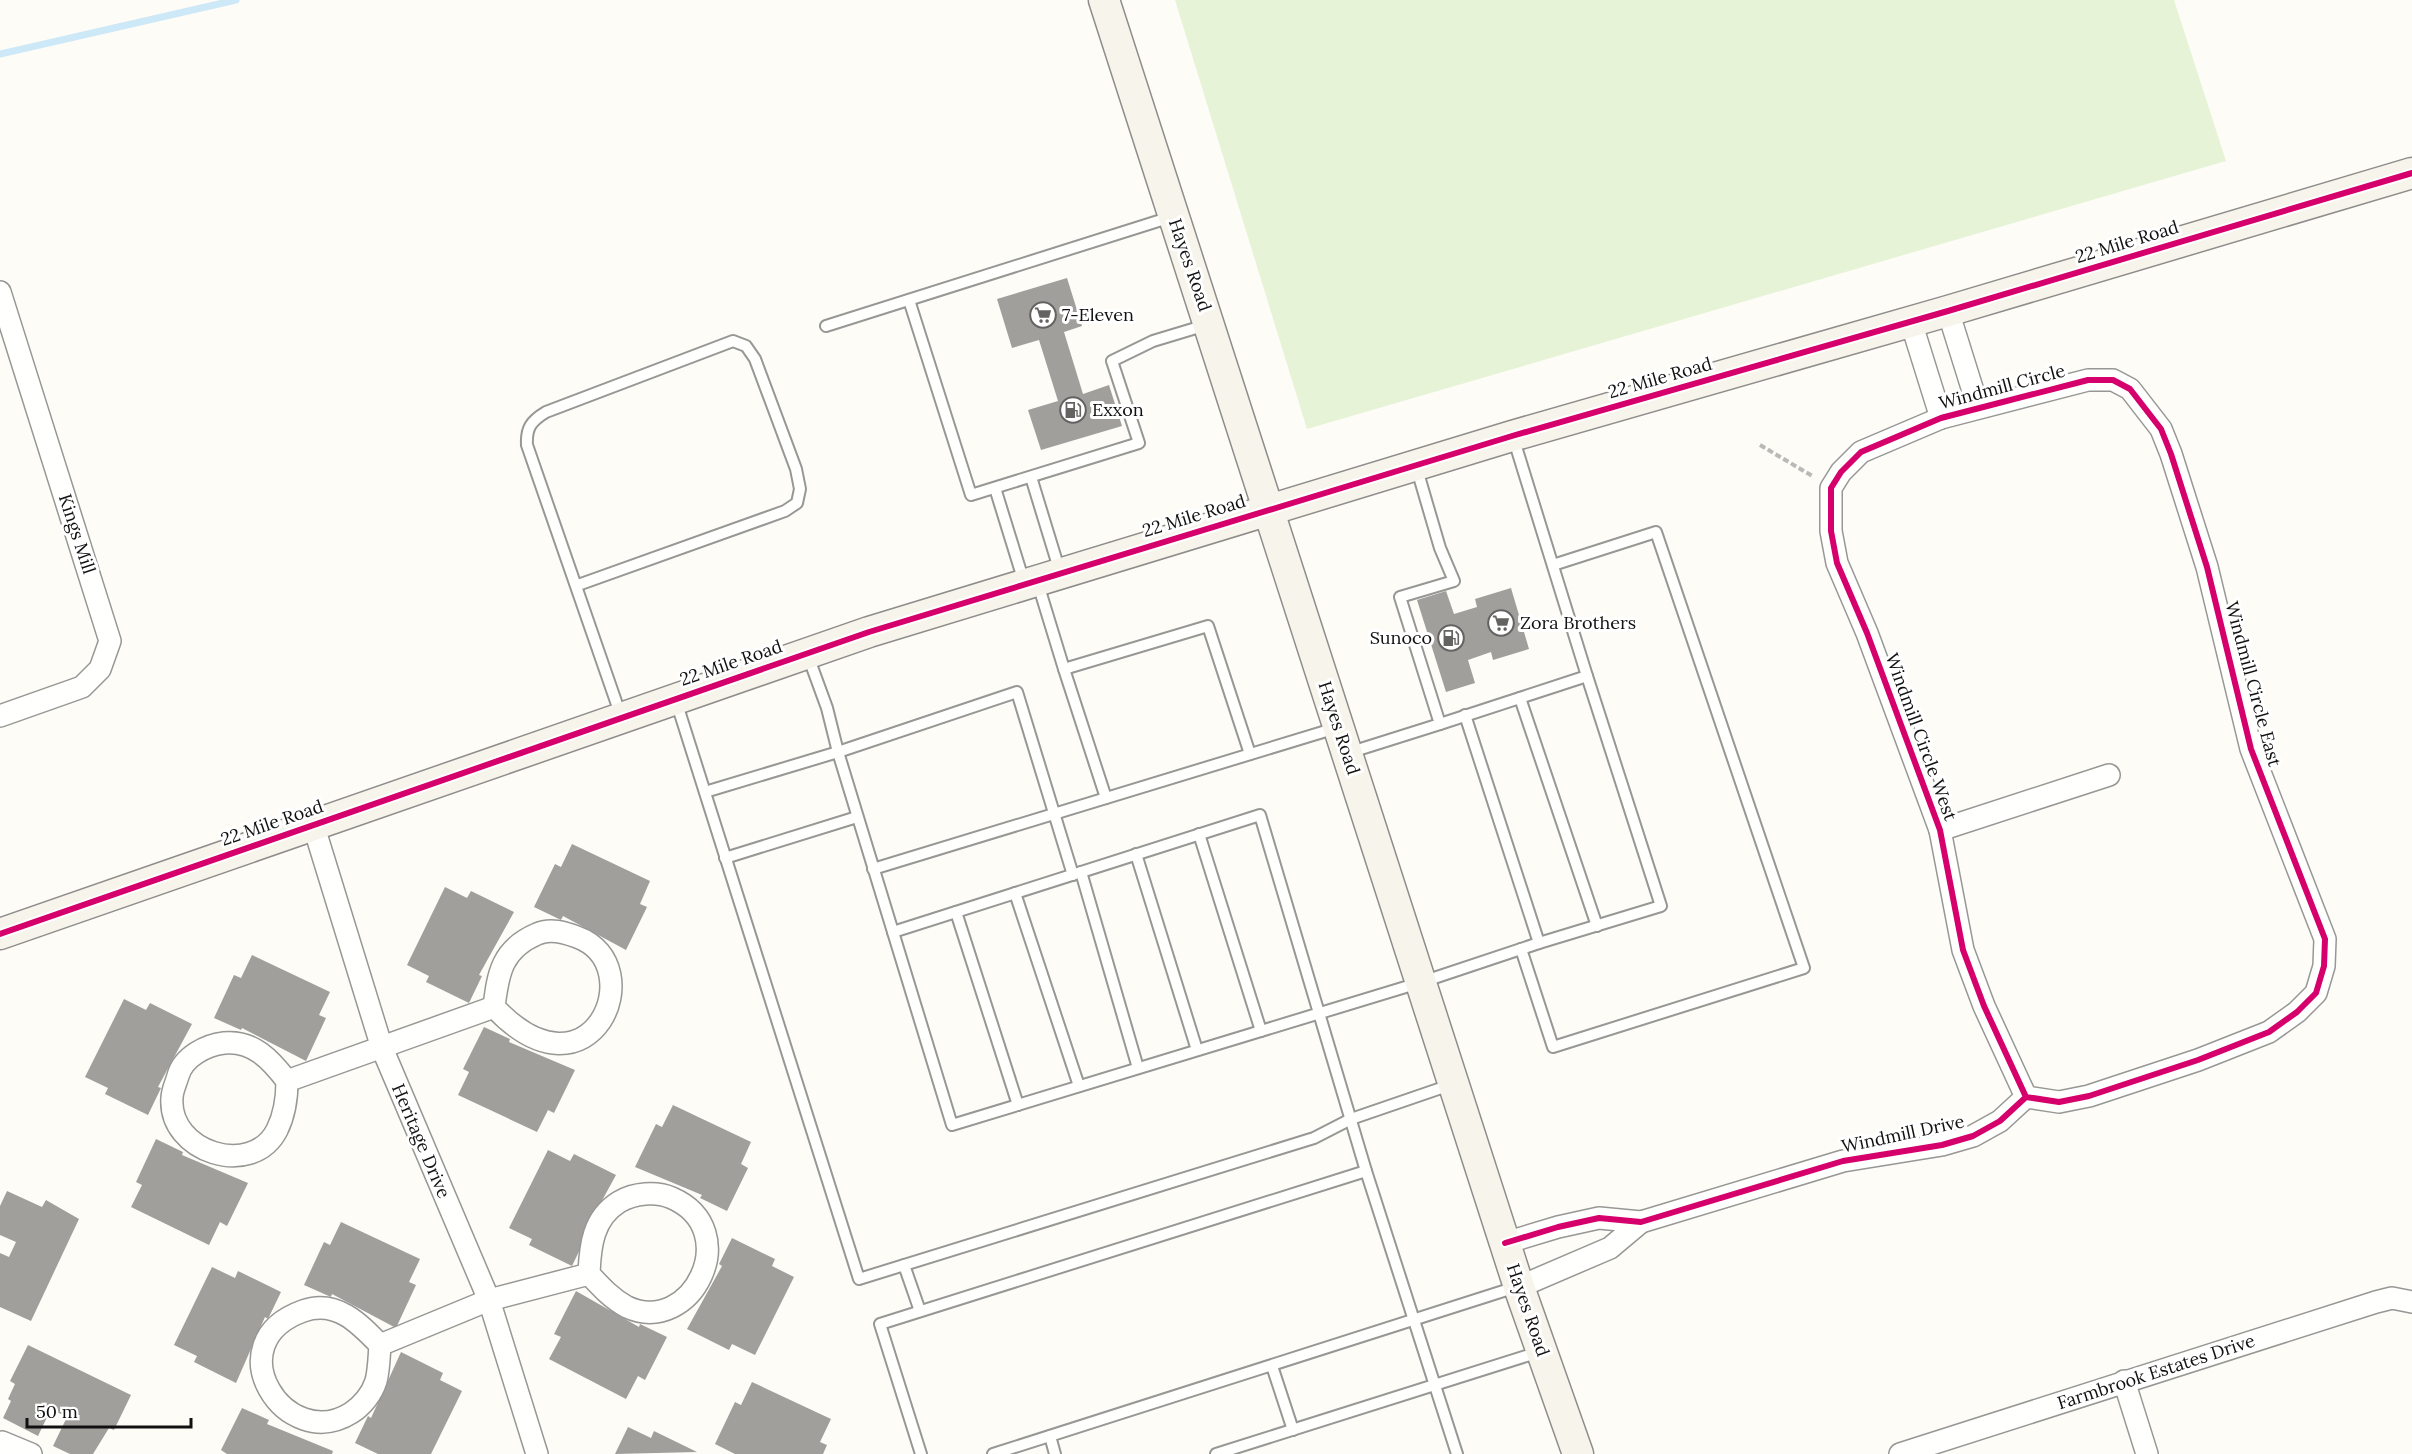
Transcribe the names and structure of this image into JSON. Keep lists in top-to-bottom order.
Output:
{
  "streets": {
    "street": [
      "22 Mile Road",
      "Hayes Road",
      "Windmill Circle",
      "Kings Mill",
      "Windmill Circle East",
      "Windmill Circle West",
      "Windmill Drive",
      "Heritage Drive",
      "Farmbrook Estates Drive"
    ]
  },
  "crossings": [
    ["22 Mile Road", "Hayes Road"],
    ["22 Mile Road", "Heritage Drive"],
    ["Hayes Road", "Windmill Drive"],
    ["Windmill Circle", "Windmill Circle East"],
    ["Windmill Circle", "Windmill Circle West"],
    ["Windmill Circle East", "Windmill Circle West"],
    ["Windmill Circle East", "Windmill Drive"],
    ["Windmill Circle West", "Windmill Drive"]
  ],
  "places": {
    "supermarket": ["7-Eleven", "Zora Brothers"],
    "fuel station": ["Exxon", "Sunoco"]
  },
  "scale_bar": "50 m"
}
